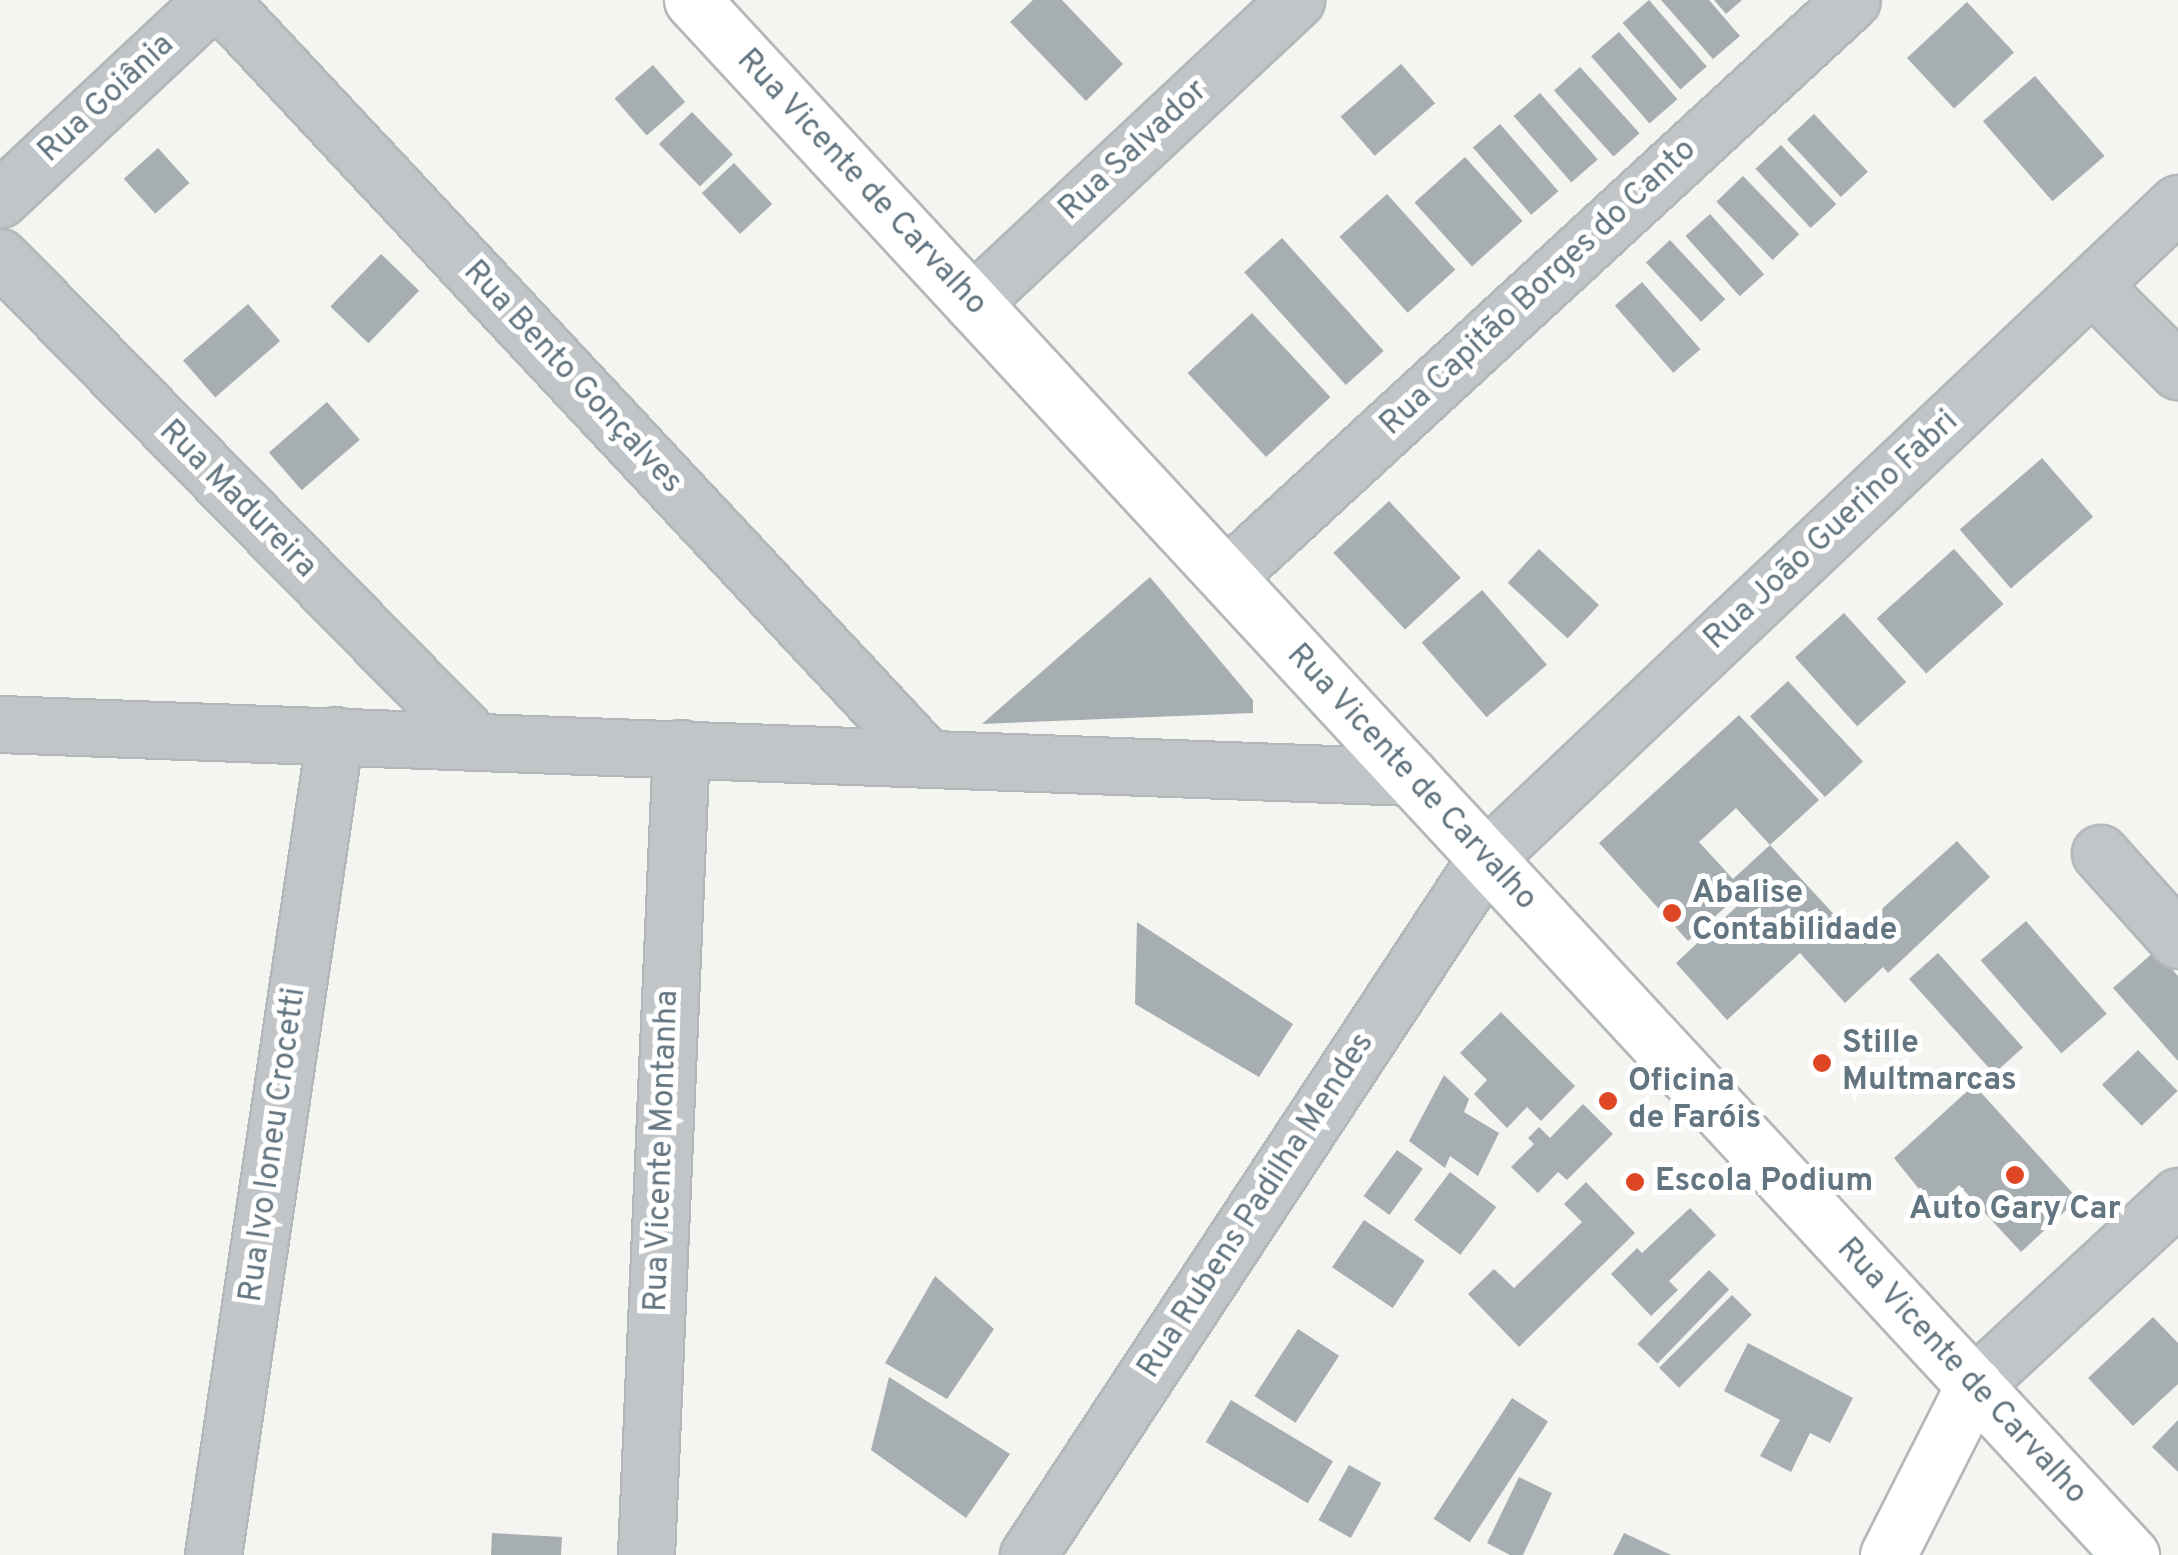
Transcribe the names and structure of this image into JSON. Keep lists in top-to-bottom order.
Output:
{
  "streets": {
    "main road": ["Rua Vicente de Carvalho"],
    "street": [
      "Rua Goiânia",
      "Rua Salvador",
      "Rua Capitão Borges do Canto",
      "Rua Bento Gonçalves",
      "Rua Madureira",
      "Rua João Guerino Fabri",
      "Rua Ivo Ioneu Crocetti",
      "Rua Vicente Montanha",
      "Rua Rubens Padilha Mendes"
    ]
  },
  "crossings": [
    ["Rua Goiânia", "Rua Bento Gonçalves"],
    ["Rua Salvador", "Rua Vicente de Carvalho"],
    ["Rua Vicente de Carvalho", "Rua Capitão Borges do Canto"],
    ["Rua Vicente de Carvalho", "Rua João Guerino Fabri"],
    ["Rua Vicente de Carvalho", "Rua Rubens Padilha Mendes"],
    ["Rua João Guerino Fabri", "Rua Rubens Padilha Mendes"]
  ],
  "places": [
    "Abalise Contabilidade",
    "Stille Multmarcas",
    "Oficina de Faróis",
    "Auto Gary Car",
    "Escola Podium"
  ]
}
